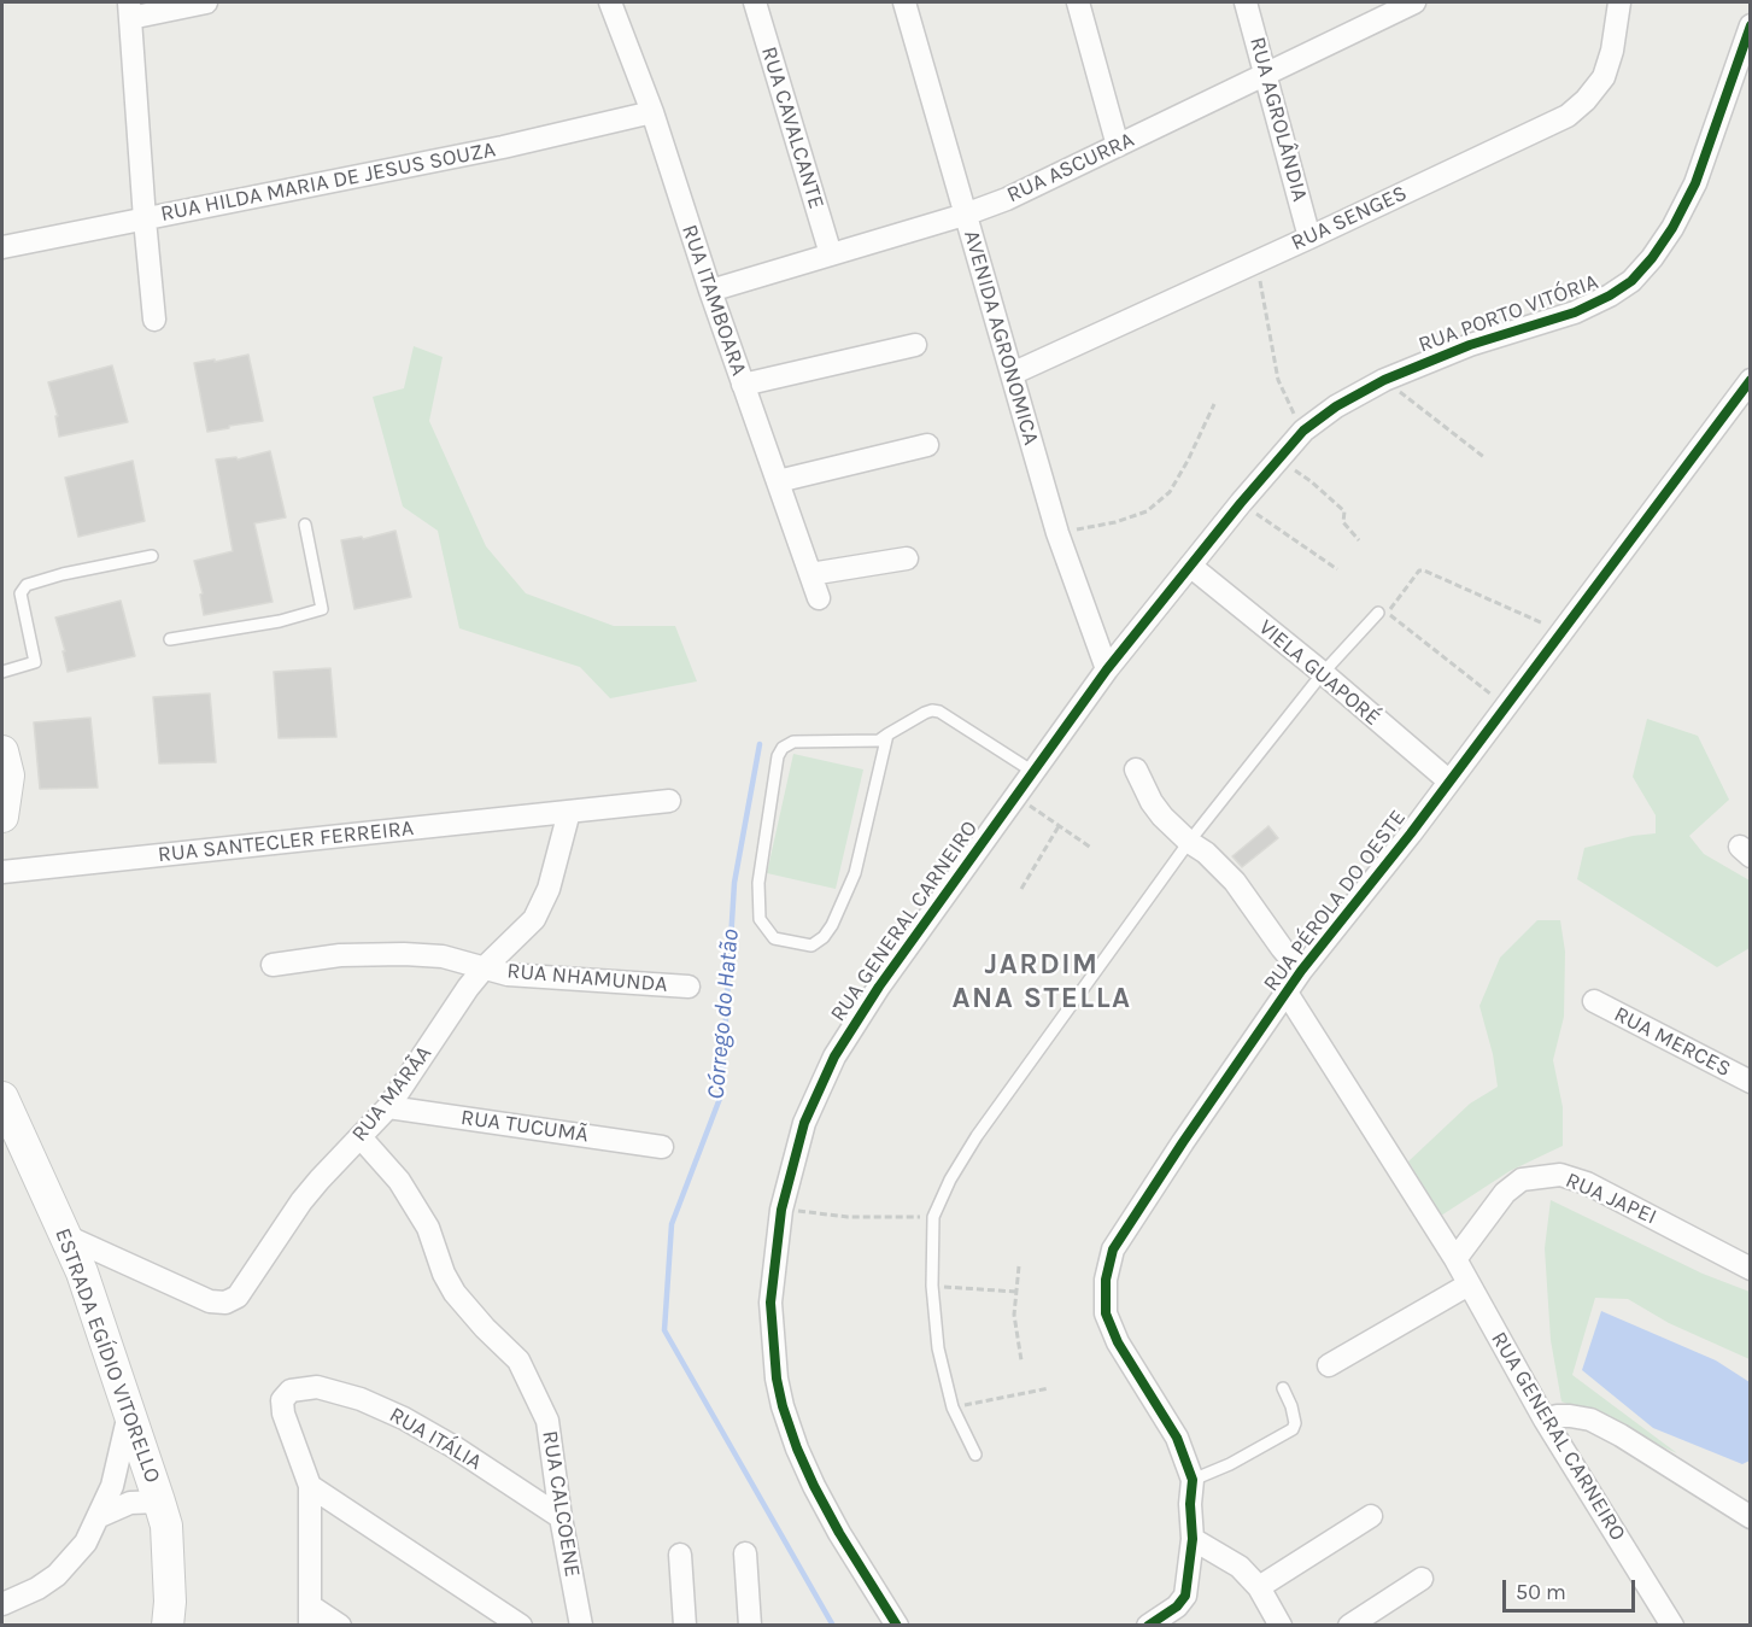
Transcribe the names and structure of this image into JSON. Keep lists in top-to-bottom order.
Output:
{
  "streets": {
    "street": [
      "RUA AGROLÂNDIA",
      "RUA CAVALCANTE",
      "RUA ASCURRA",
      "RUA HILDA MARIA DE JESUS SOUZA",
      "RUA SENGES",
      "RUA ITAMBOARA",
      "RUA PORTO VITÓRIA",
      "AVENIDA AGRONOMICA",
      "VIELA GUAPORÉ",
      "RUA SANTECLER FERREIRA",
      "RUA PÉROLA DO OESTE",
      "RUA GENERAL CARNEIRO",
      "RUA NHAMUNDA",
      "RUA MERCES",
      "RUA MARÃA",
      "RUA TUCUMÃ",
      "RUA JAPEI",
      "ESTRADA EGÍDIO VITORELLO",
      "RUA ITÁLIA",
      "RUA CALCOENE"
    ]
  },
  "crossings": [
    ["RUA AGROLÂNDIA", "RUA ASCURRA"],
    ["RUA AGROLÂNDIA", "RUA SENGES"],
    ["RUA CAVALCANTE", "RUA ASCURRA"],
    ["RUA ASCURRA", "RUA ITAMBOARA"],
    ["RUA ASCURRA", "AVENIDA AGRONOMICA"],
    ["RUA HILDA MARIA DE JESUS SOUZA", "RUA ITAMBOARA"],
    ["RUA SENGES", "AVENIDA AGRONOMICA"],
    ["RUA PORTO VITÓRIA", "VIELA GUAPORÉ"],
    ["RUA PORTO VITÓRIA", "RUA GENERAL CARNEIRO"],
    ["AVENIDA AGRONOMICA", "RUA GENERAL CARNEIRO"],
    ["VIELA GUAPORÉ", "RUA PÉROLA DO OESTE"],
    ["VIELA GUAPORÉ", "RUA GENERAL CARNEIRO"],
    ["RUA SANTECLER FERREIRA", "RUA MARÃA"],
    ["RUA PÉROLA DO OESTE", "RUA GENERAL CARNEIRO"],
    ["RUA GENERAL CARNEIRO", "RUA JAPEI"],
    ["RUA NHAMUNDA", "RUA MARÃA"],
    ["RUA MARÃA", "RUA TUCUMÃ"],
    ["RUA MARÃA", "ESTRADA EGÍDIO VITORELLO"],
    ["RUA MARÃA", "RUA CALCOENE"],
    ["RUA ITÁLIA", "RUA CALCOENE"]
  ],
  "districts": ["JARDIM ANA STELLA"],
  "water": ["Córrego do Hatão"],
  "scale_bar": "50 m"
}
